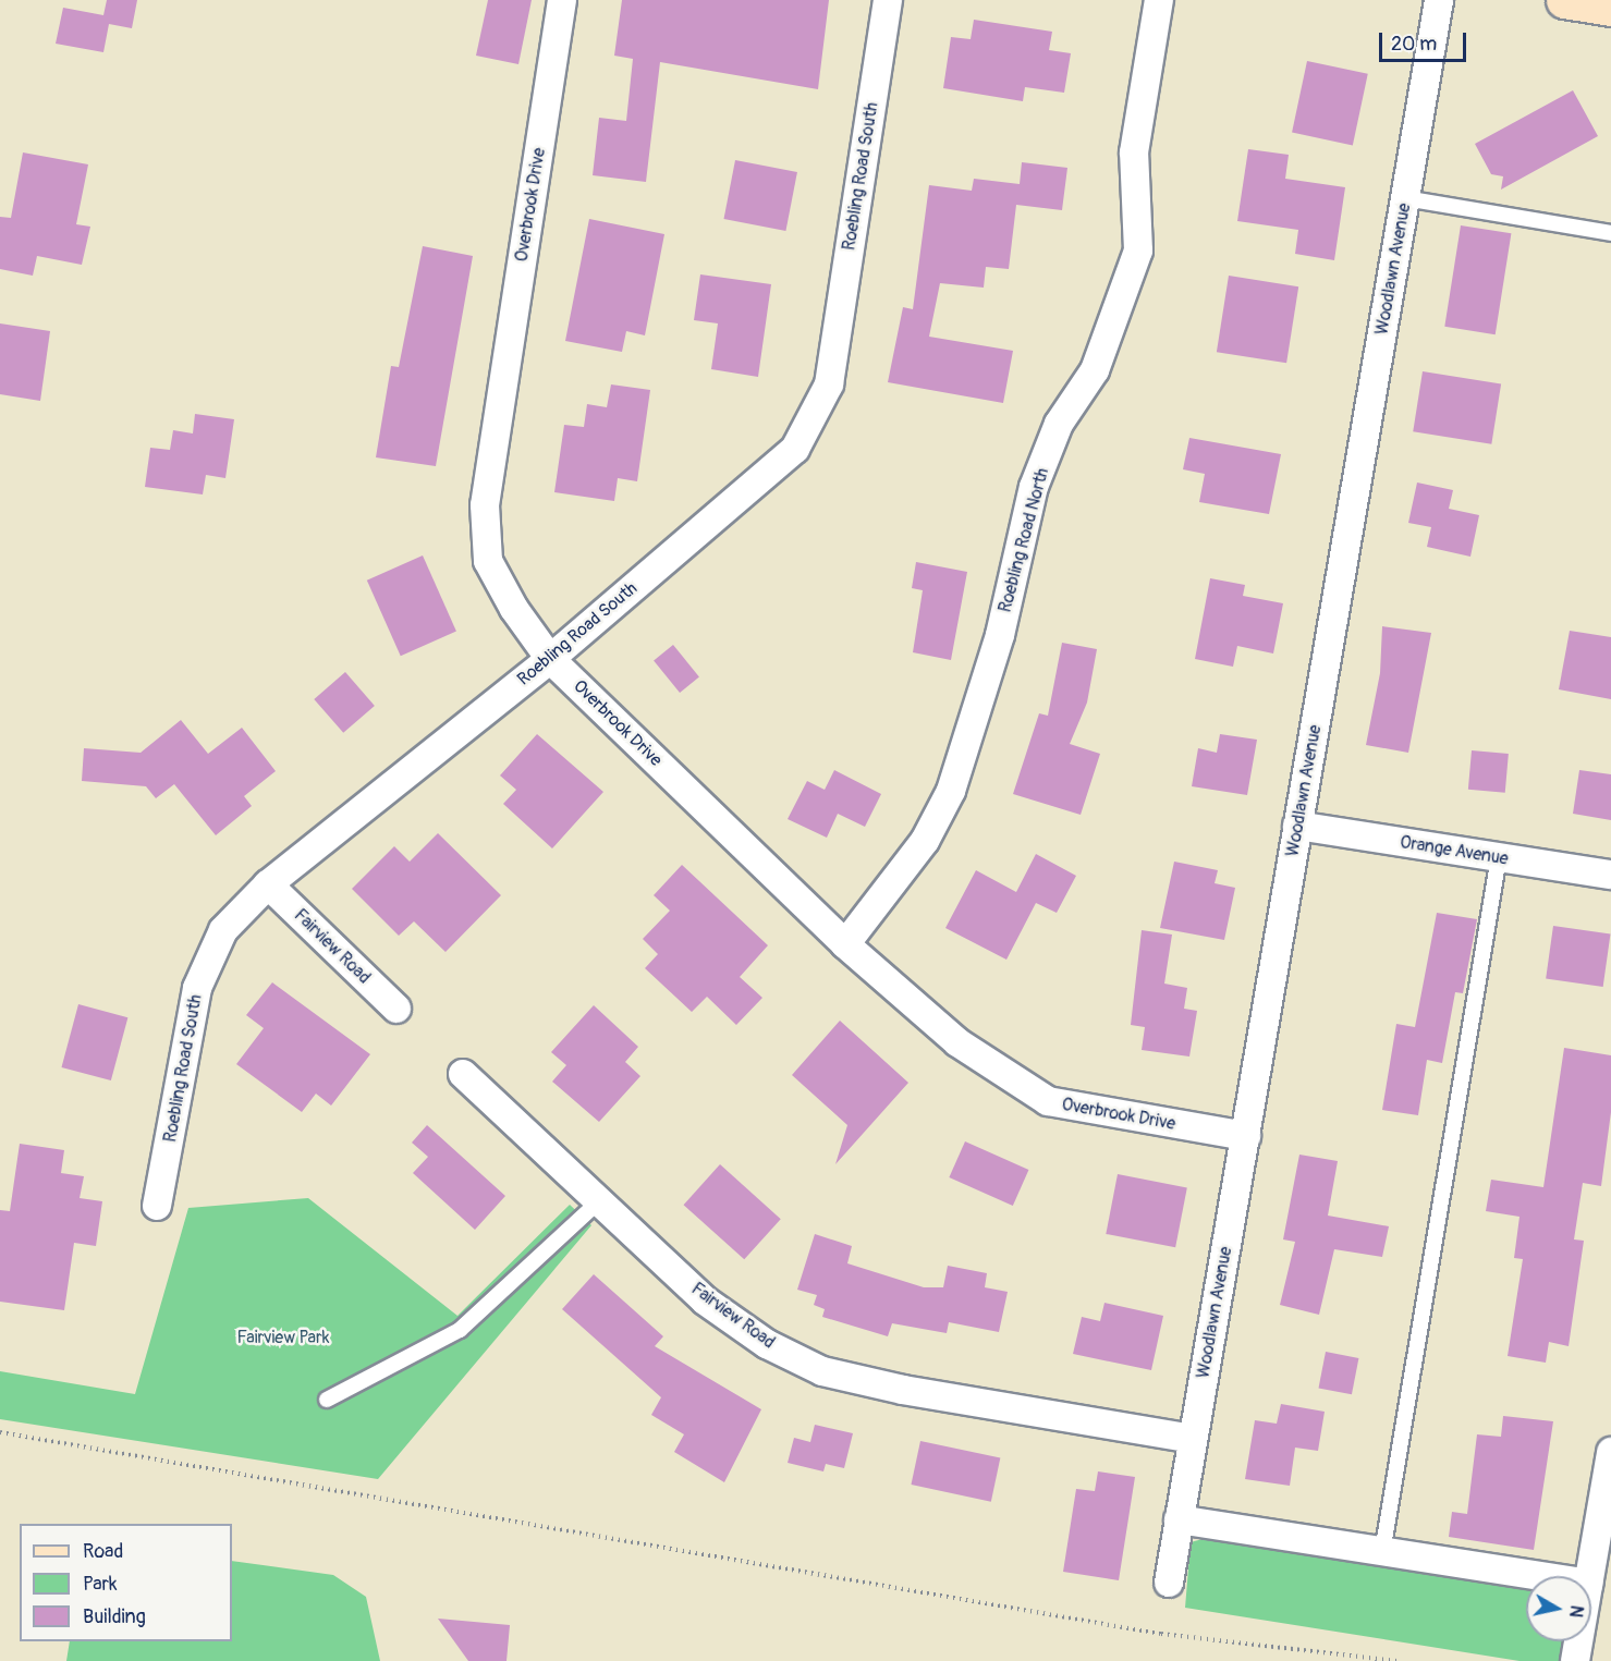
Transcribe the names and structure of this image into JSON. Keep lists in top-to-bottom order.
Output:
{
  "streets": {
    "street": [
      "Roebling Road South",
      "Overbrook Drive",
      "Woodlawn Avenue",
      "Roebling Road North",
      "Orange Avenue",
      "Fairview Road"
    ]
  },
  "crossings": [
    ["Roebling Road South", "Overbrook Drive"],
    ["Roebling Road South", "Fairview Road"],
    ["Overbrook Drive", "Woodlawn Avenue"],
    ["Overbrook Drive", "Roebling Road North"],
    ["Woodlawn Avenue", "Orange Avenue"],
    ["Woodlawn Avenue", "Fairview Road"]
  ],
  "parks": ["Fairview Park"],
  "legend": ["Road", "Park", "Building"],
  "scale_bar": "20 m",
  "north": "right"
}
